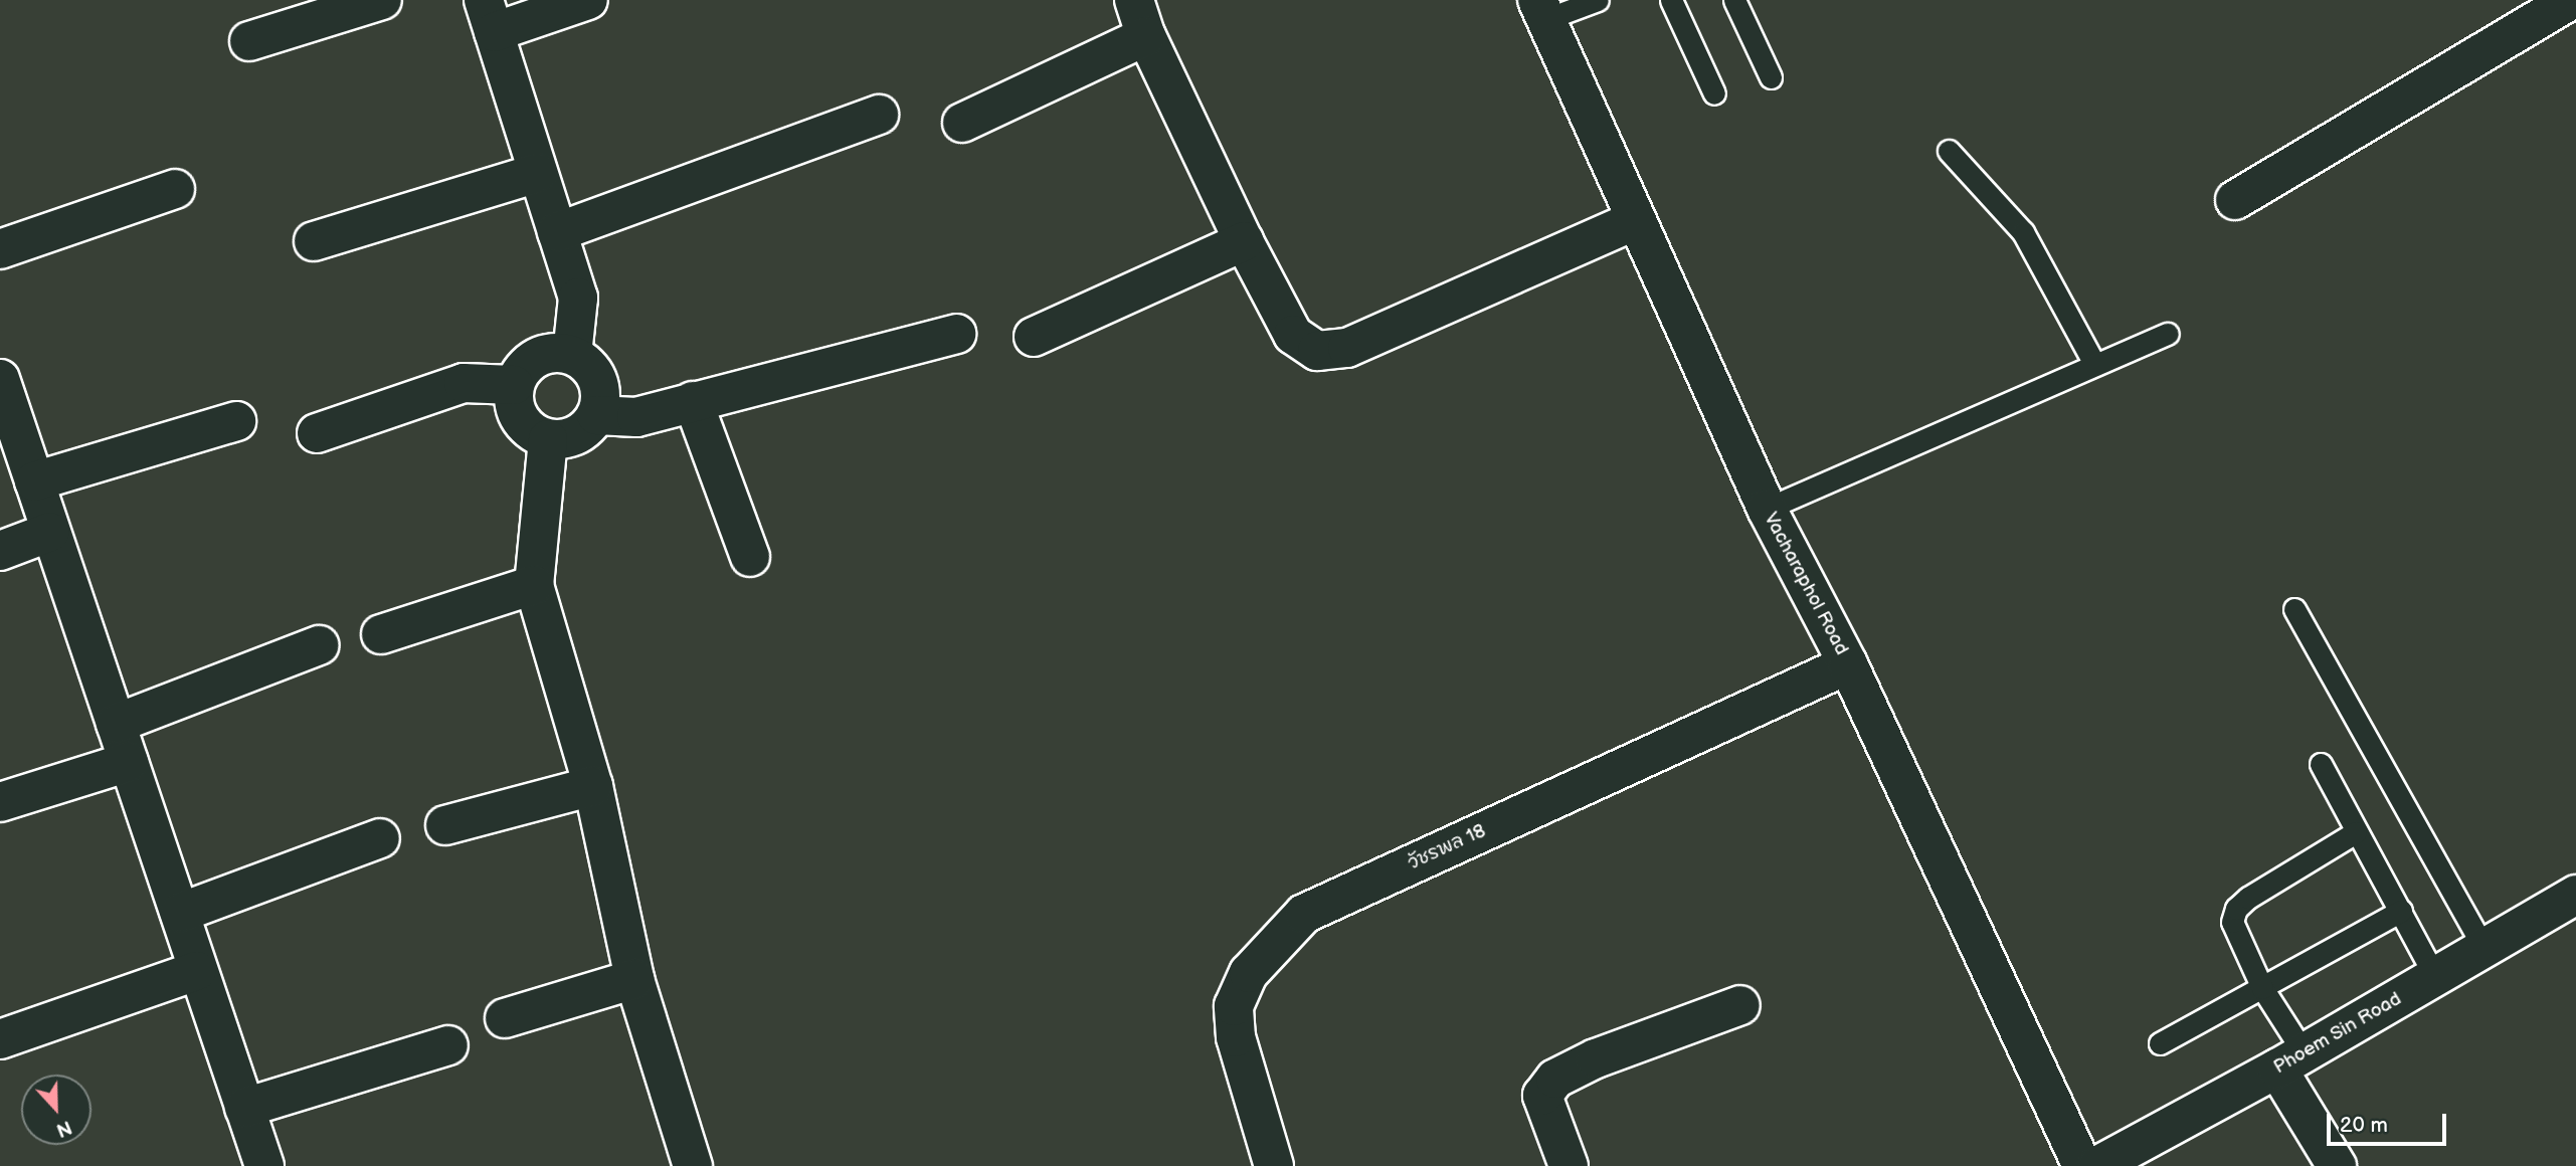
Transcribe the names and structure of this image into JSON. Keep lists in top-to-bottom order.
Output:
{
  "streets": {
    "street": ["Vacharaphol Road", "วัชรพล 18", "Phoem Sin Road"]
  },
  "crossings": [
    ["Vacharaphol Road", "วัชรพล 18"]
  ],
  "scale_bar": "20 m",
  "north": "bottom"
}
